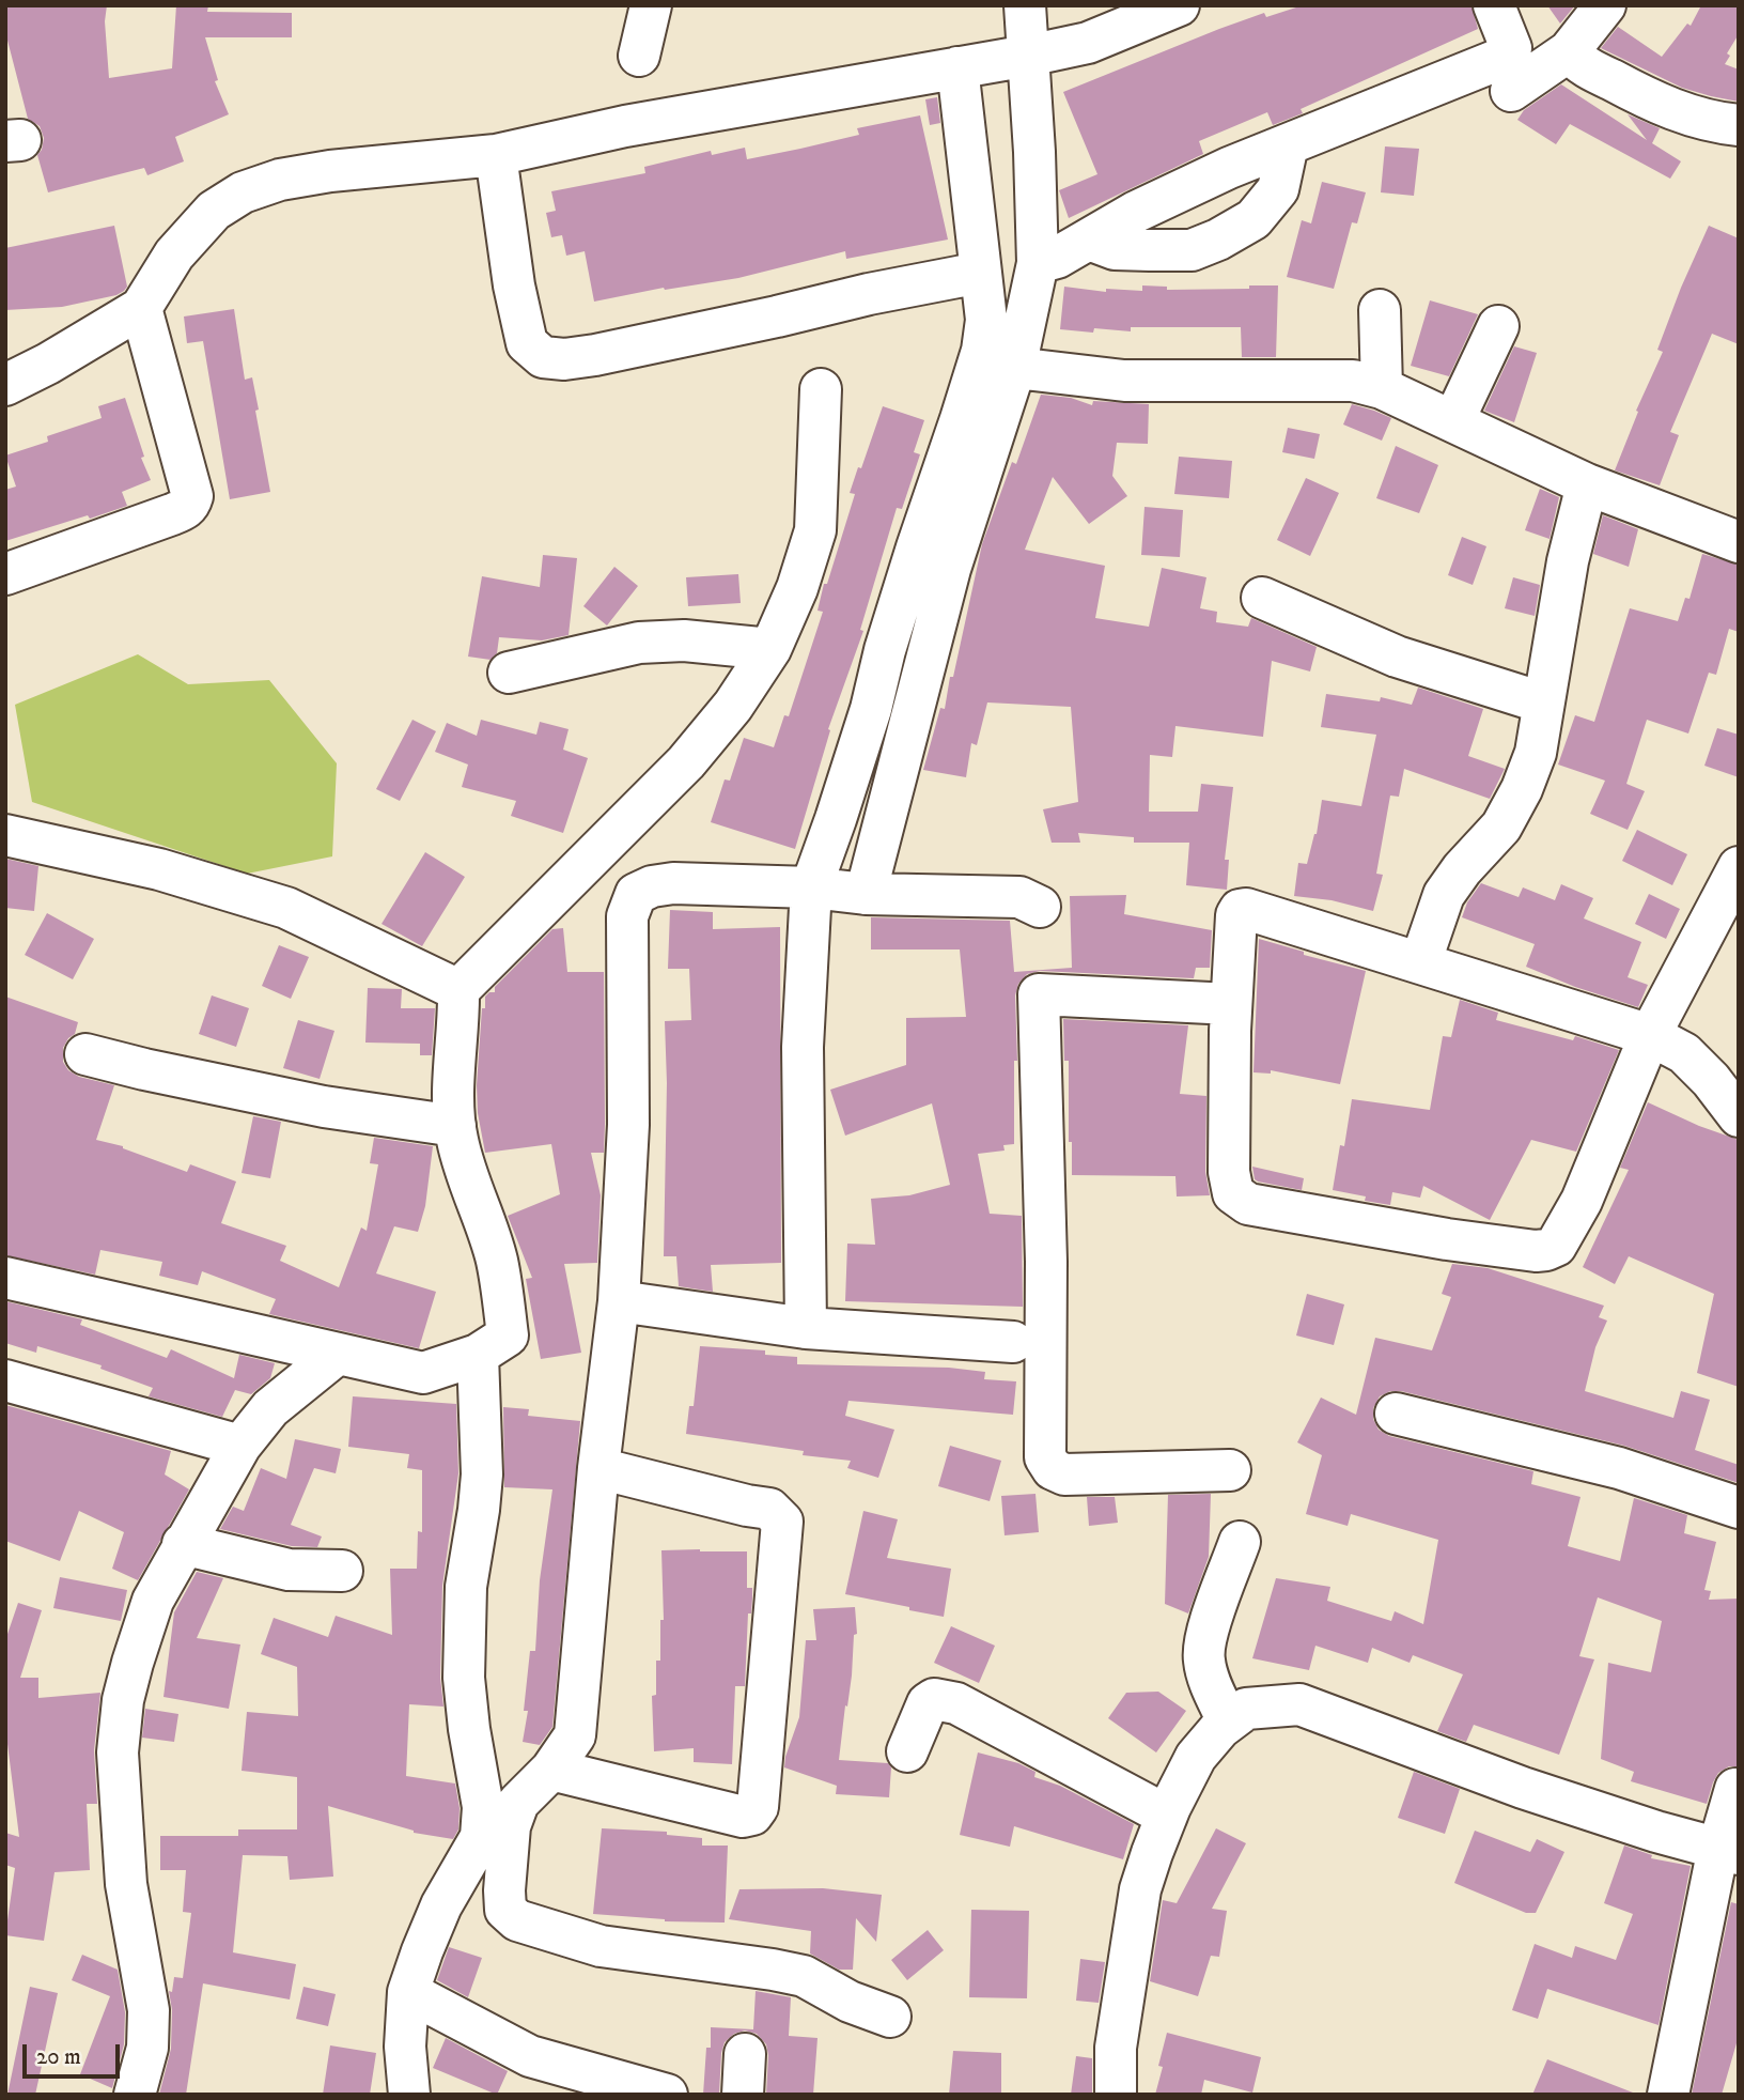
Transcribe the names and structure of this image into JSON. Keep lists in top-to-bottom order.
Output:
{
  "scale_bar": "20 m"
}
